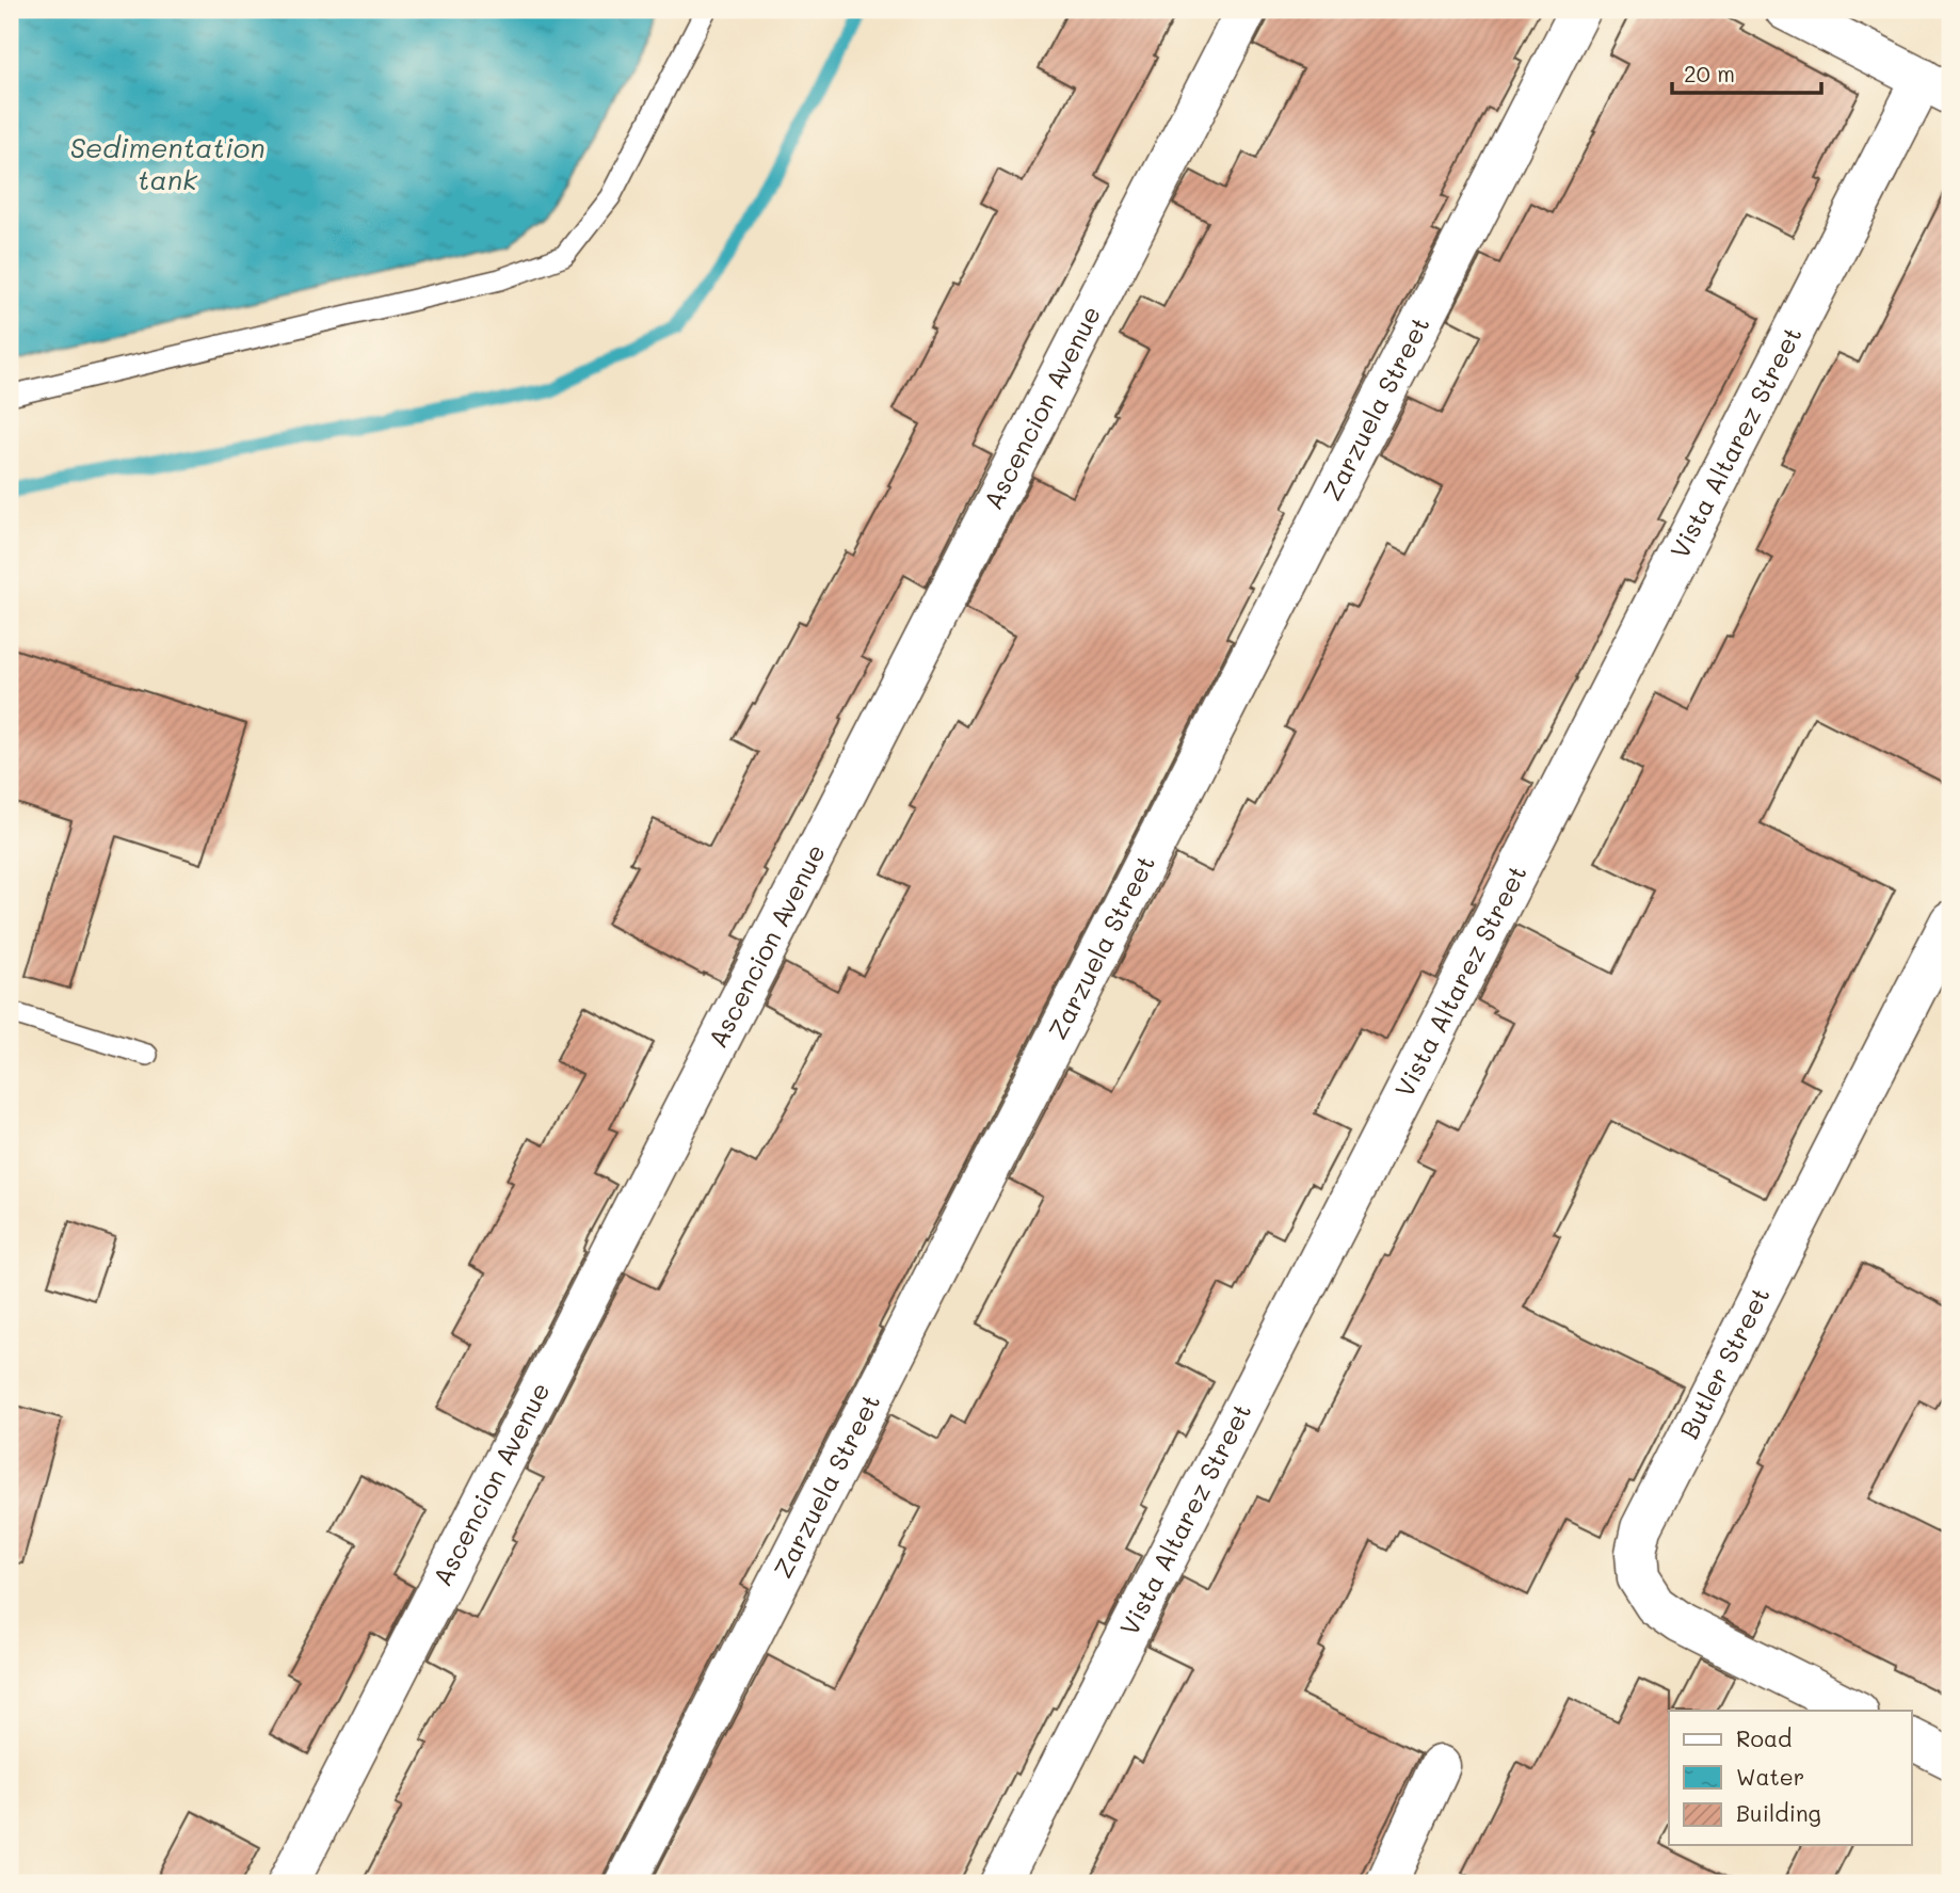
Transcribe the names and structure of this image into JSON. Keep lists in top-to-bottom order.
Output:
{
  "streets": {
    "street": [
      "Zarzuela Street",
      "Ascencion Avenue",
      "Vista Altarez Street",
      "Butler Street"
    ]
  },
  "water": ["Sedimentation tank"],
  "legend": ["Road", "Water", "Building"],
  "scale_bar": "20 m"
}
